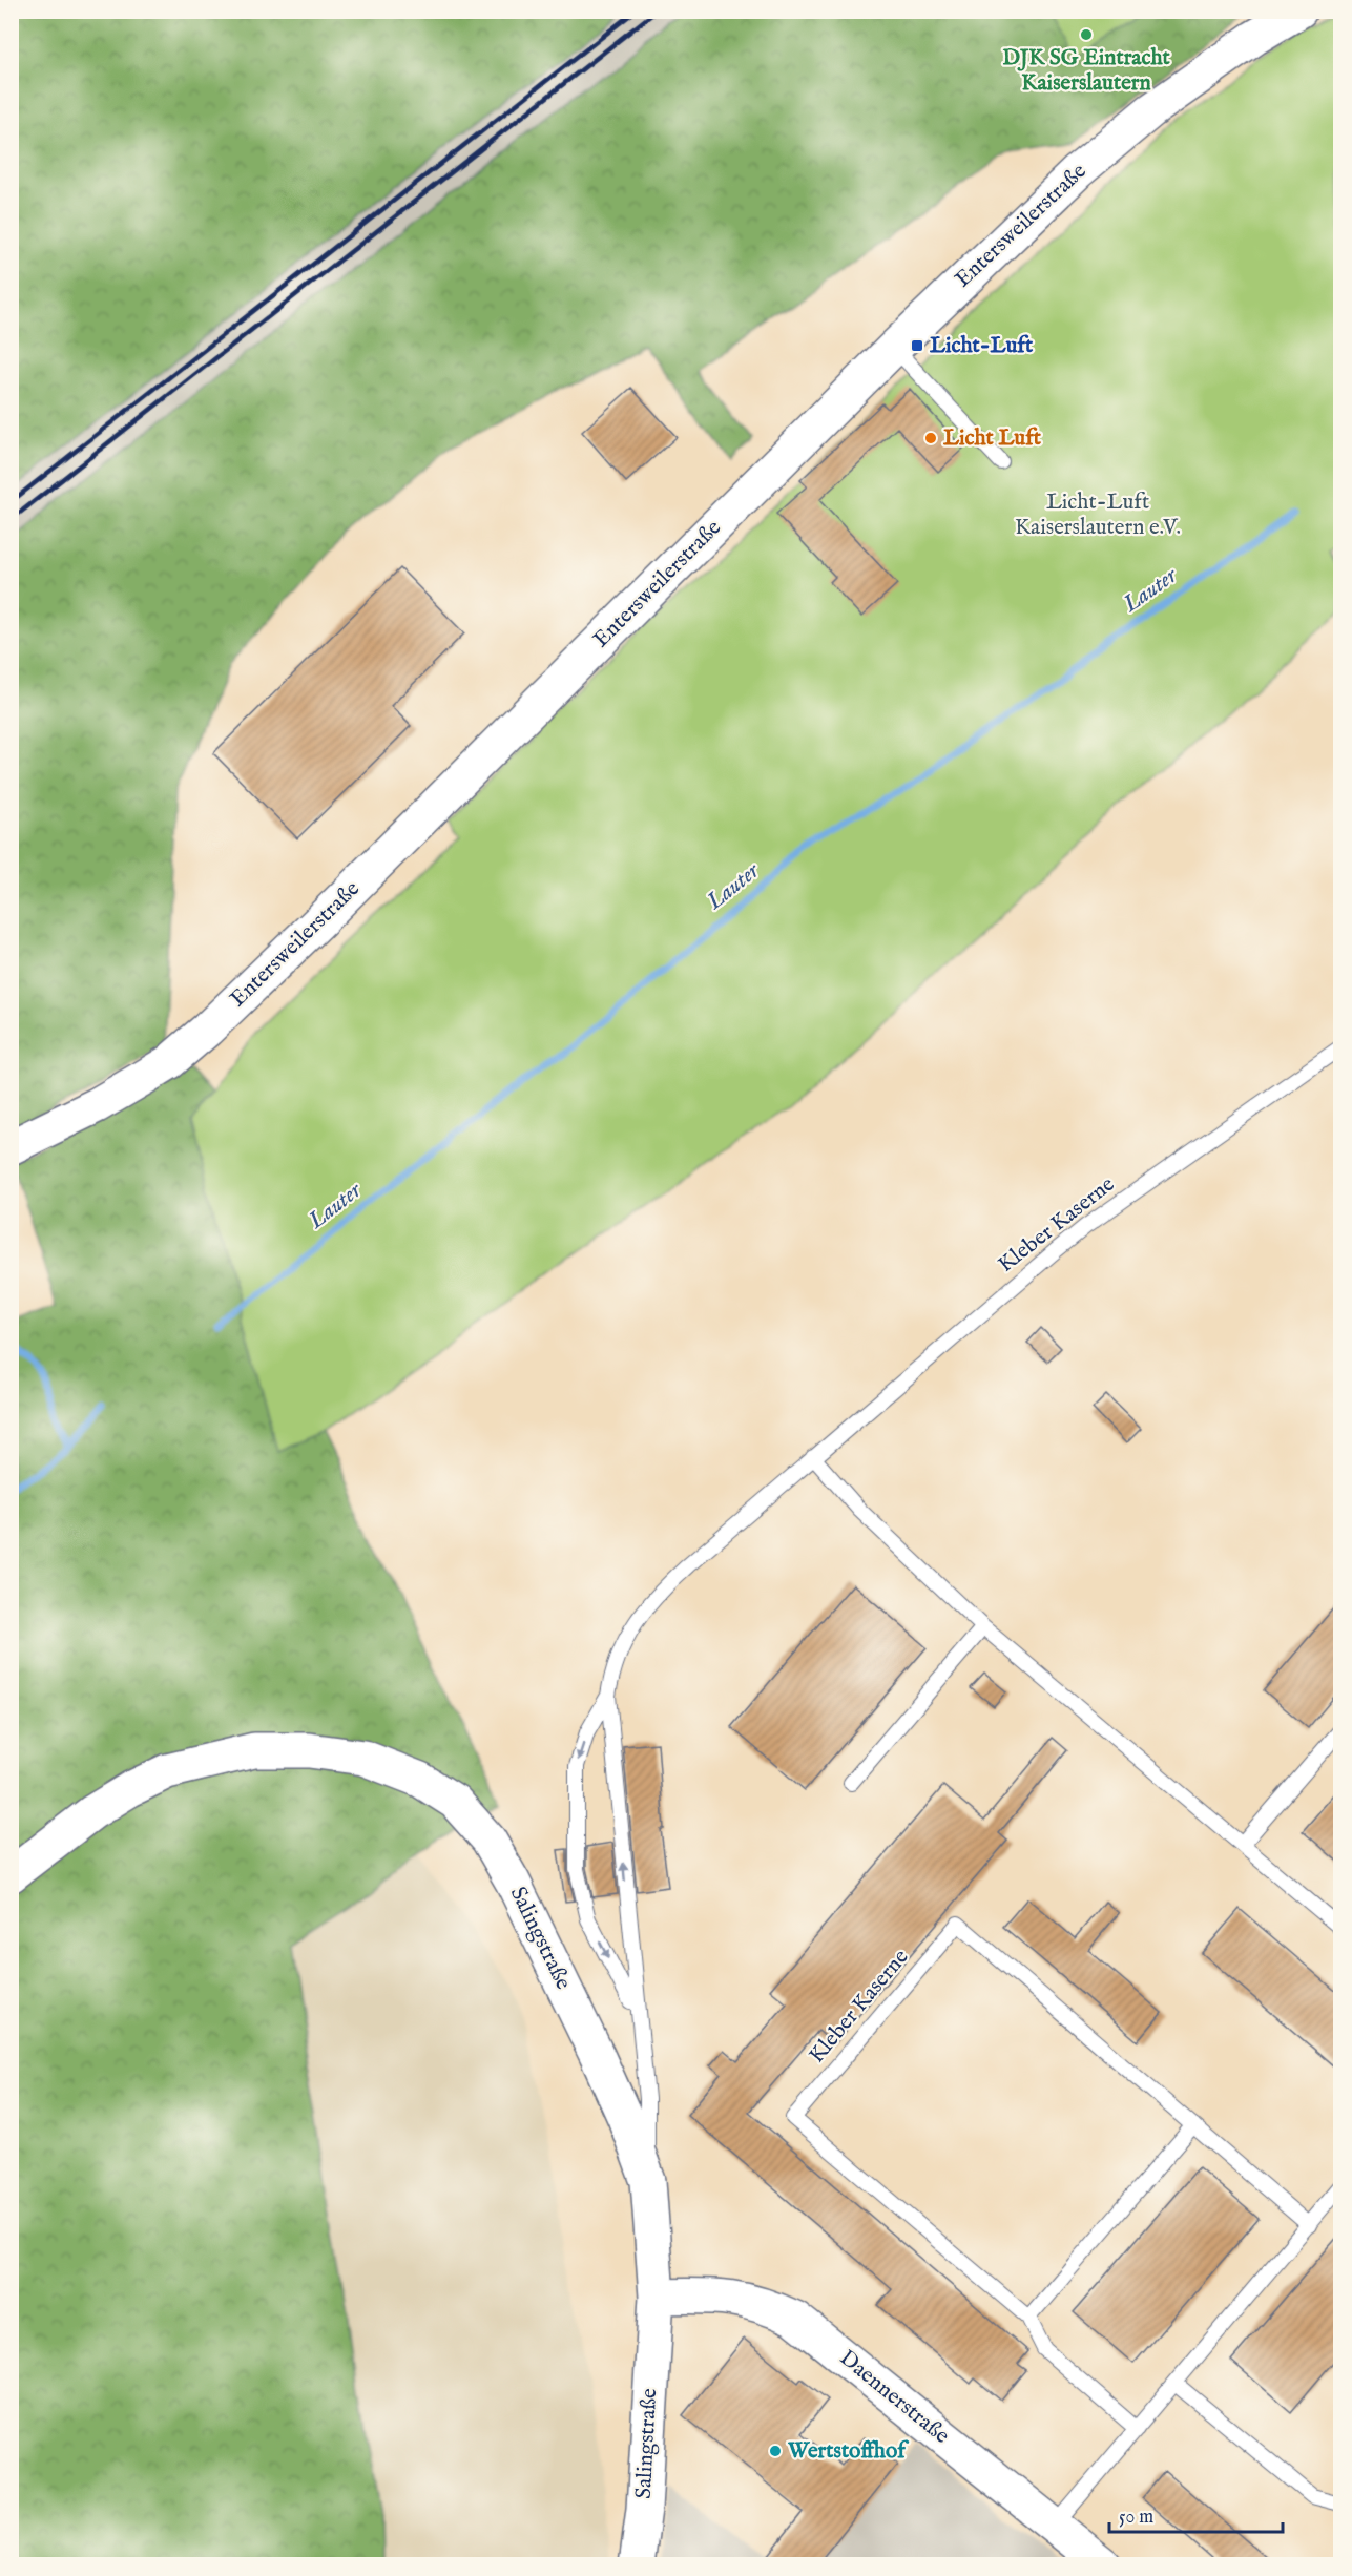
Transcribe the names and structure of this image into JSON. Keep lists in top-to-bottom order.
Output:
{
  "streets": {
    "street": ["Entersweilerstraße", "Salingstraße", "Daennerstraße"],
    "lane": ["Kleber Kaserne"]
  },
  "crossings": [
    ["Salingstraße", "Daennerstraße"]
  ],
  "water": ["Lauter"],
  "parks": ["Licht-Luft Kaiserslautern e.V."],
  "places": {
    "other": ["DJK SG Eintracht Kaiserslautern", "Licht Luft", "Wertstoffhof"],
    "transit": ["Licht-Luft"]
  },
  "scale_bar": "50 m"
}
